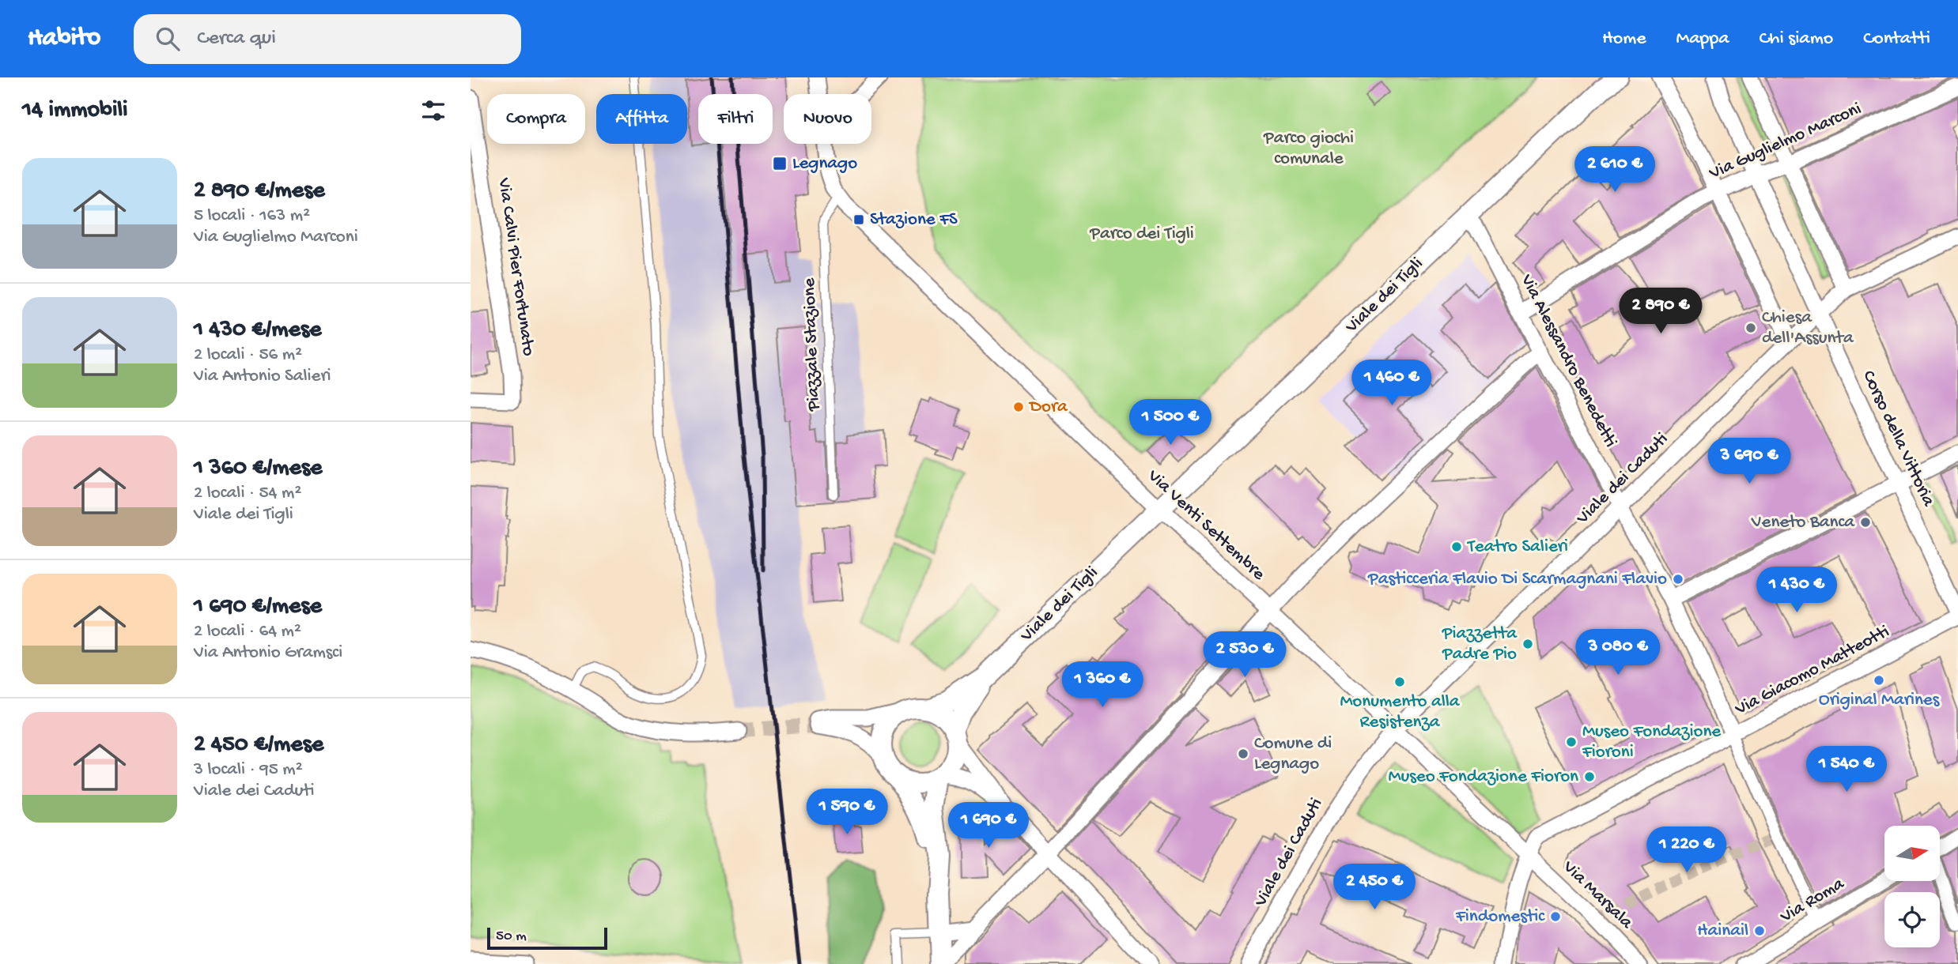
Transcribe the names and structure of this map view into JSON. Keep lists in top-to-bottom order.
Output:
{
  "streets": {
    "street": [
      "Via Guglielmo Marconi",
      "Via Calvi Pier Fortunato",
      "Viale dei Tigli",
      "Via Alessandro Benedetti",
      "Corso della Vittoria",
      "Viale dei Caduti",
      "Via Venti Settembre",
      "Via Giacomo Matteotti",
      "Via Marsala",
      "Via Roma"
    ],
    "lane": ["Piazzale Stazione"]
  },
  "crossings": [
    ["Via Guglielmo Marconi", "Via Alessandro Benedetti"],
    ["Via Guglielmo Marconi", "Corso della Vittoria"],
    ["Viale dei Tigli", "Via Alessandro Benedetti"],
    ["Viale dei Tigli", "Via Venti Settembre"],
    ["Piazzale Stazione", "Via Venti Settembre"],
    ["Via Alessandro Benedetti", "Viale dei Caduti"],
    ["Via Alessandro Benedetti", "Via Giacomo Matteotti"],
    ["Corso della Vittoria", "Viale dei Caduti"],
    ["Corso della Vittoria", "Via Giacomo Matteotti"],
    ["Viale dei Caduti", "Via Venti Settembre"],
    ["Via Venti Settembre", "Via Giacomo Matteotti"],
    ["Via Venti Settembre", "Via Marsala"],
    ["Via Giacomo Matteotti", "Via Marsala"]
  ],
  "parks": ["Parco giochi comunale", "Parco dei Tigli"],
  "places": {
    "transit": ["Legnago", "Stazione FS"],
    "other": [
      "Chiesa dell'Assunta",
      "Dora",
      "Veneto Banca",
      "Teatro Salieri",
      "Pasticceria Flavio Di Scarmagnani Flavio",
      "Piazzetta Padre Pio",
      "Original Marines",
      "Monumento alla Resistenza",
      "Museo Fondazione Fioroni",
      "Comune di Legnago",
      "Museo Fondazione Fioron",
      "Findomestic",
      "Hainail"
    ]
  },
  "scale_bar": "50 m",
  "north": "right",
  "page": {
    "header": "Habito",
    "search": "Cerca qui",
    "nav": [
      "Home",
      "Mappa",
      "Chi siamo",
      "Contatti"
    ],
    "heading": "14 immobili",
    "chip": [
      "Compra",
      "Affitta",
      "Filtri",
      "Nuovo"
    ],
    "list": [
      {
        "name": "2 890 €/mese",
        "note": "5 locali · 163 m² · Via Guglielmo Marconi"
      },
      {
        "name": "1 430 €/mese",
        "note": "2 locali · 56 m² · Via Antonio Salieri"
      },
      {
        "name": "1 360 €/mese",
        "note": "2 locali · 54 m² · Viale dei Tigli"
      },
      {
        "name": "1 690 €/mese",
        "note": "2 locali · 64 m² · Via Antonio Gramsci"
      },
      {
        "name": "2 450 €/mese",
        "note": "3 locali · 95 m² · Viale dei Caduti"
      }
    ],
    "price": [
      "2 610 €",
      "2 890 €",
      "1 460 €",
      "1 500 €",
      "3 690 €",
      "1 430 €",
      "3 080 €",
      "2 530 €",
      "1 360 €",
      "1 540 €",
      "1 590 €",
      "1 690 €",
      "1 220 €",
      "2 450 €"
    ],
    "scale": "50 m"
  }
}
